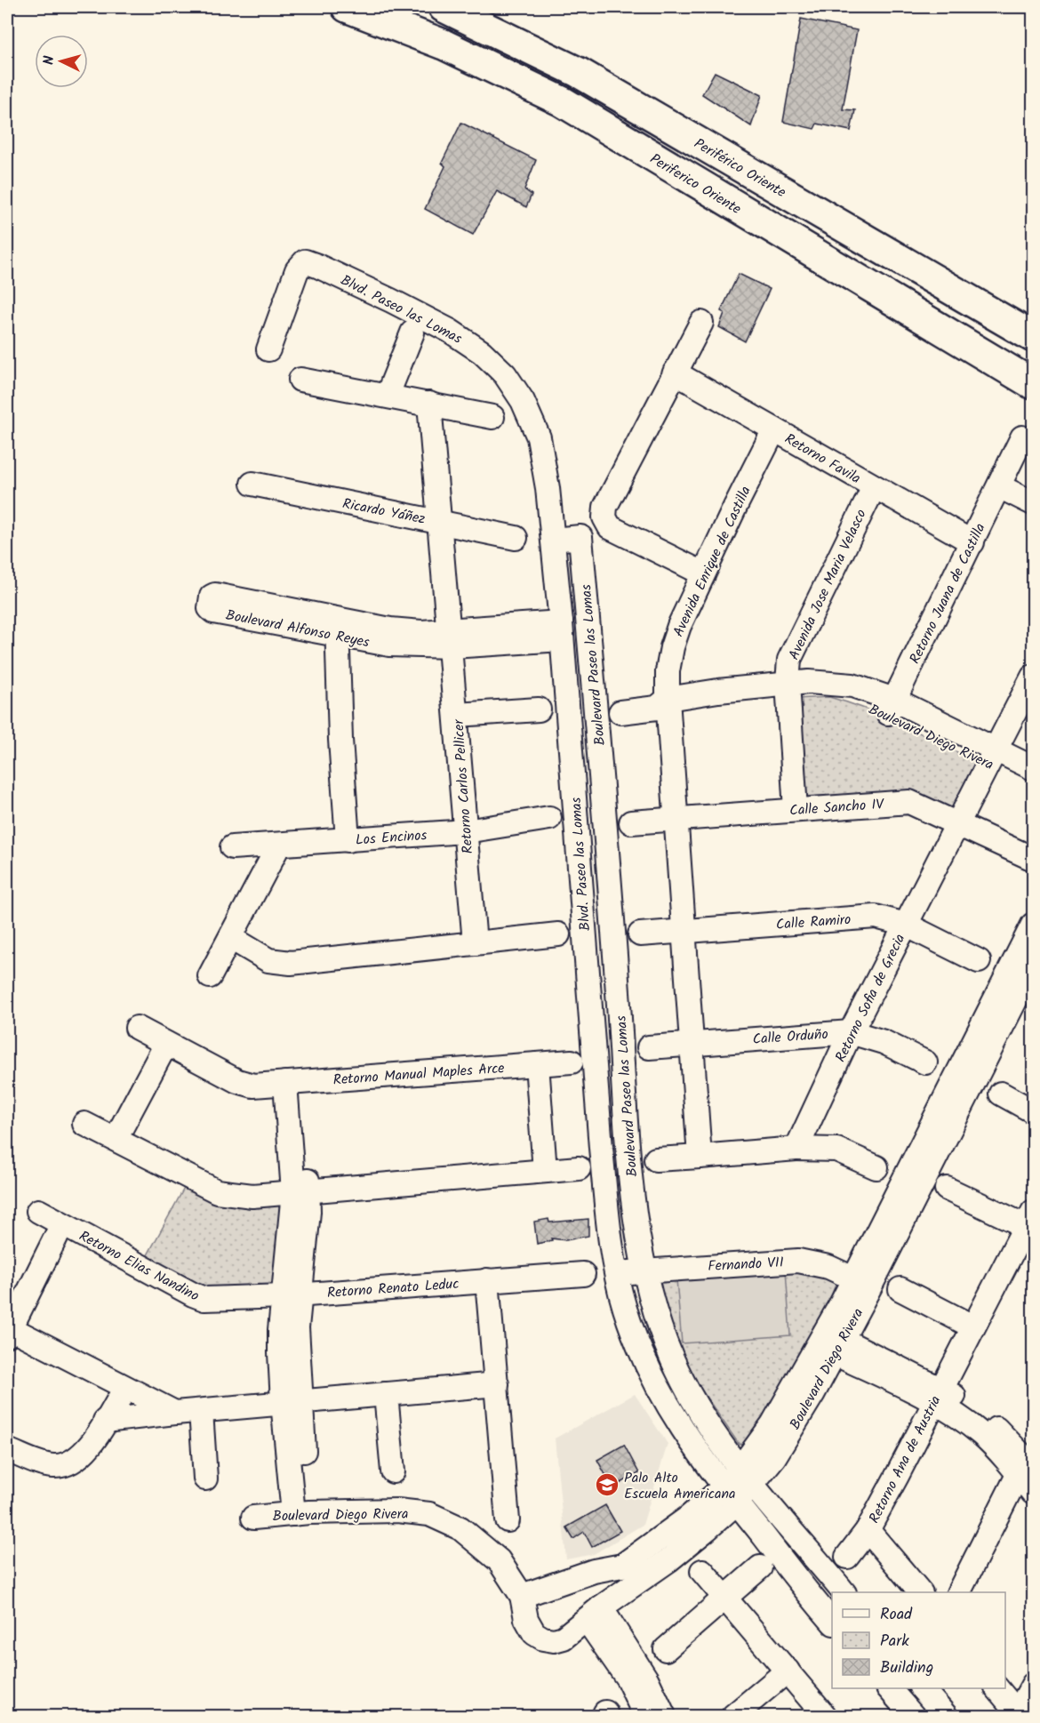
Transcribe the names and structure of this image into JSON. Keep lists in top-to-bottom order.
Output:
{
  "streets": {
    "highway": ["Periférico Oriente", "Periferico Oriente"],
    "street": [
      "Blvd. Paseo las Lomas",
      "Retorno Favila",
      "Ricardo Yáñez",
      "Avenida Enrique de Castilla",
      "Avenida Jose Maria Velasco",
      "Retorno Juana de Castilla",
      "Boulevard Alfonso Reyes",
      "Boulevard Paseo las Lomas",
      "Boulevard Diego Rivera",
      "Retorno Carlos Pellicer",
      "Calle Sancho IV",
      "Los Encinos",
      "Calle Ramiro",
      "Retorno Sofia de Grecia",
      "Calle Orduño",
      "Retorno Manual Maples Arce",
      "Fernando VII",
      "Retorno Elias Nandino",
      "Retorno Renato Leduc",
      "Retorno Ana de Austria"
    ]
  },
  "crossings": [
    ["Blvd. Paseo las Lomas", "Boulevard Alfonso Reyes"],
    ["Blvd. Paseo las Lomas", "Boulevard Paseo las Lomas"],
    ["Blvd. Paseo las Lomas", "Boulevard Diego Rivera"],
    ["Blvd. Paseo las Lomas", "Fernando VII"],
    ["Retorno Favila", "Avenida Enrique de Castilla"],
    ["Retorno Favila", "Avenida Jose Maria Velasco"],
    ["Retorno Favila", "Retorno Juana de Castilla"],
    ["Ricardo Yáñez", "Retorno Carlos Pellicer"],
    ["Avenida Jose Maria Velasco", "Calle Sancho IV"],
    ["Boulevard Alfonso Reyes", "Retorno Carlos Pellicer"],
    ["Boulevard Alfonso Reyes", "Los Encinos"],
    ["Boulevard Paseo las Lomas", "Boulevard Diego Rivera"],
    ["Boulevard Paseo las Lomas", "Fernando VII"],
    ["Boulevard Diego Rivera", "Fernando VII"],
    ["Retorno Carlos Pellicer", "Los Encinos"],
    ["Calle Sancho IV", "Retorno Sofia de Grecia"],
    ["Calle Ramiro", "Retorno Sofia de Grecia"],
    ["Retorno Sofia de Grecia", "Calle Orduño"],
    ["Retorno Elias Nandino", "Retorno Renato Leduc"]
  ],
  "places": {
    "school or university": ["Palo Alto Escuela Americana"]
  },
  "legend": ["Road", "Park", "Building"],
  "north": "left"
}
